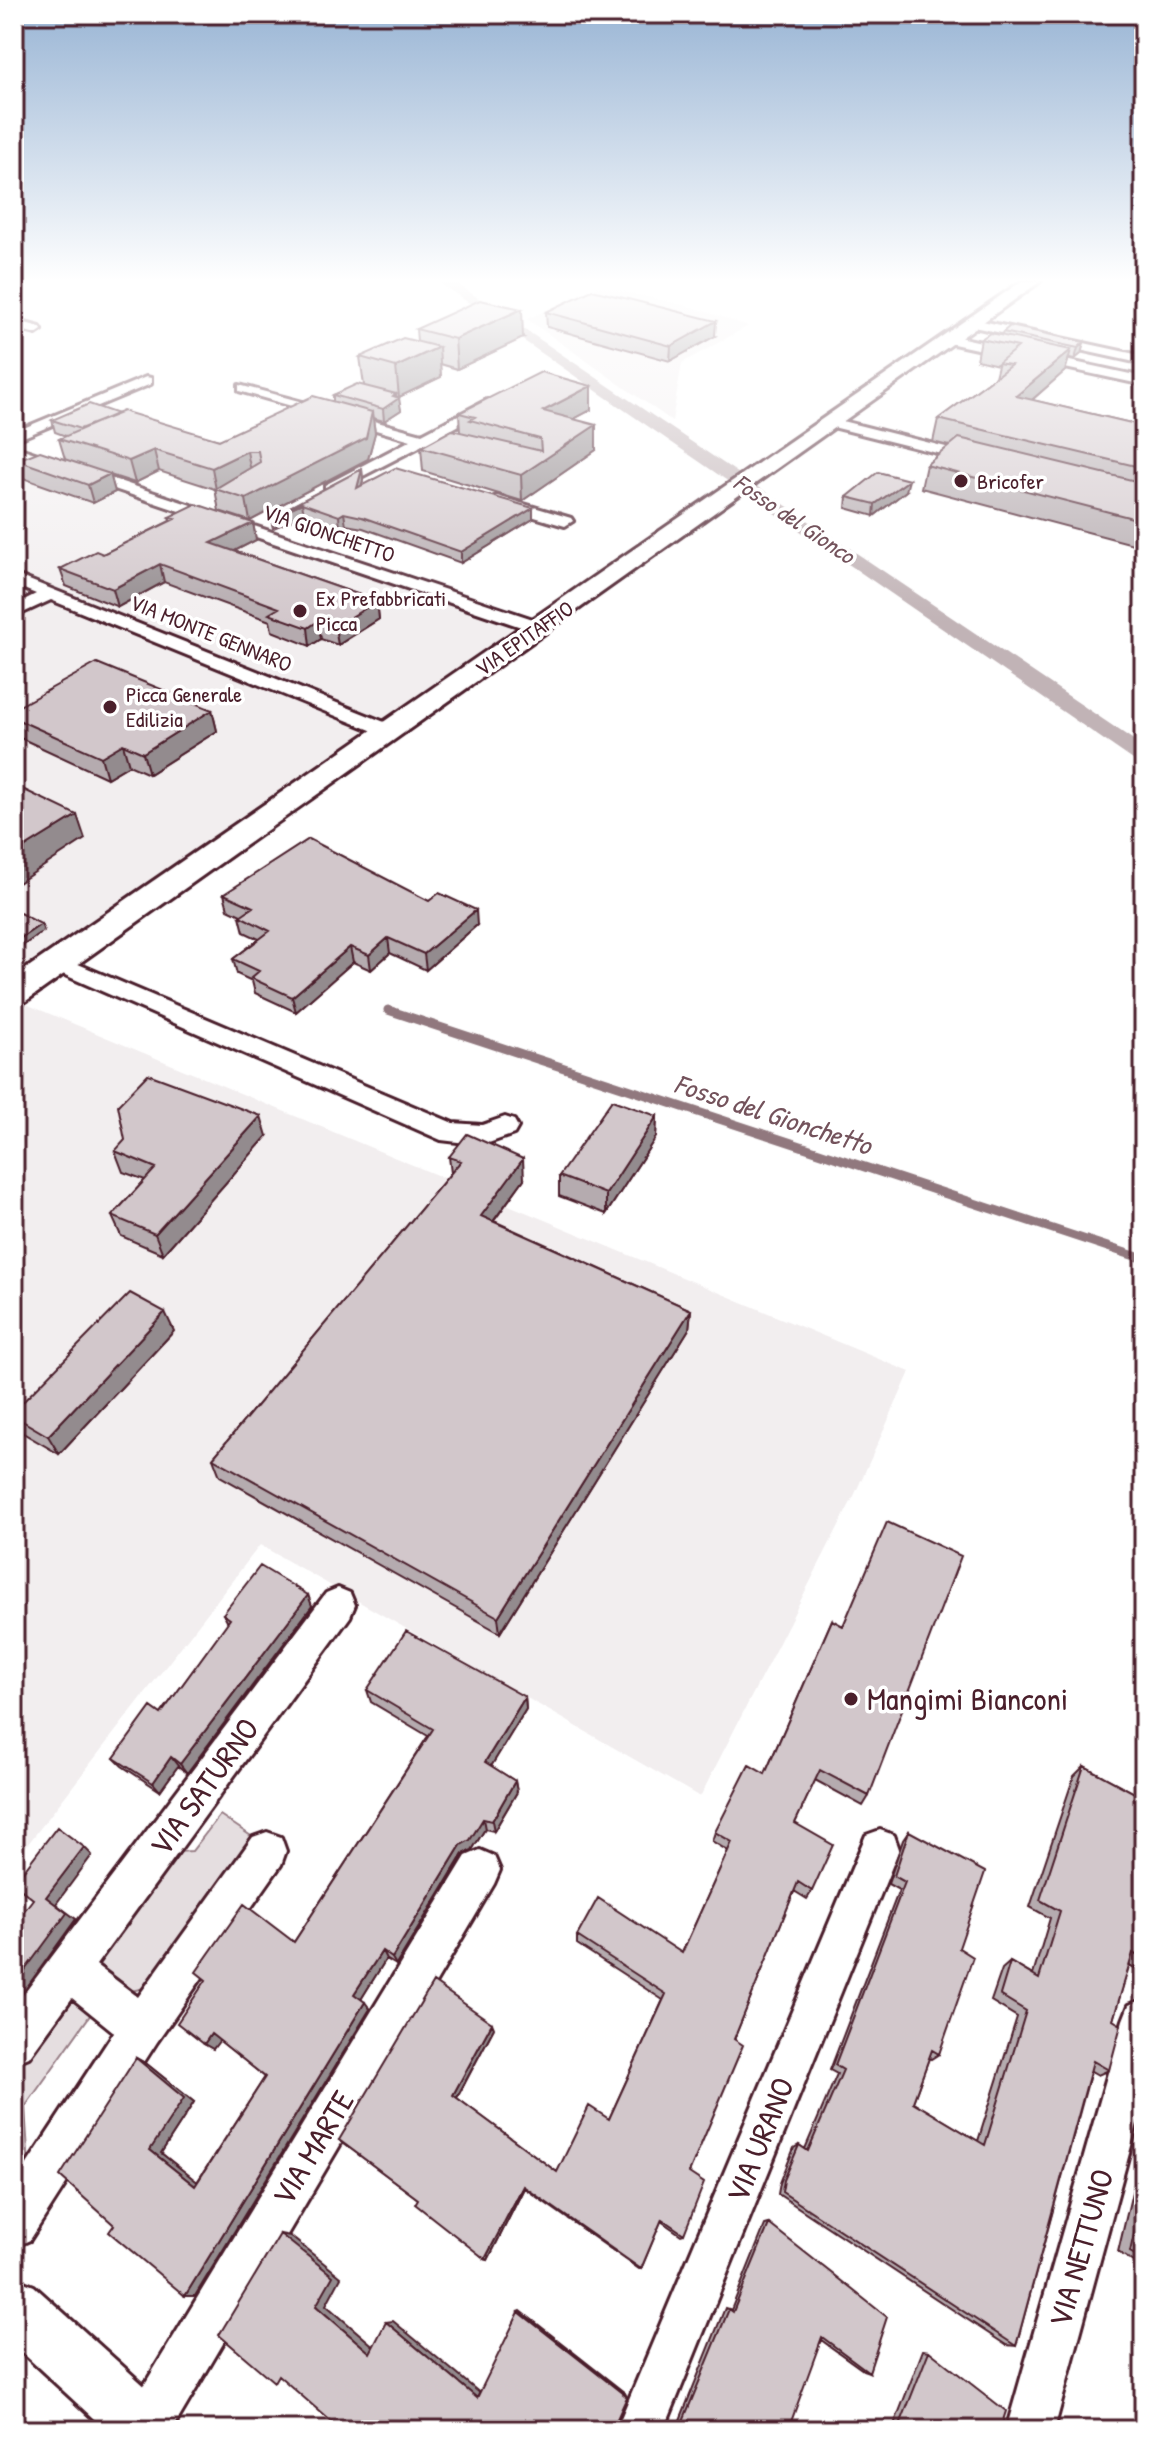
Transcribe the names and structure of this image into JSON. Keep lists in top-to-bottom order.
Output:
{
  "streets": {
    "main road": ["VIA EPITAFFIO"],
    "street": [
      "VIA GIONCHETTO",
      "VIA MONTE GENNARO",
      "VIA SATURNO",
      "VIA URANO",
      "VIA MARTE",
      "VIA NETTUNO"
    ]
  },
  "crossings": [
    ["VIA GIONCHETTO", "VIA EPITAFFIO"],
    ["VIA MONTE GENNARO", "VIA EPITAFFIO"]
  ],
  "water": ["Fosso del Gionco", "Fosso del Gionchetto"],
  "places": [
    "Bricofer",
    "Ex Prefabbricati Picca",
    "Picca Generale Edilizia",
    "Mangimi Bianconi"
  ]
}
